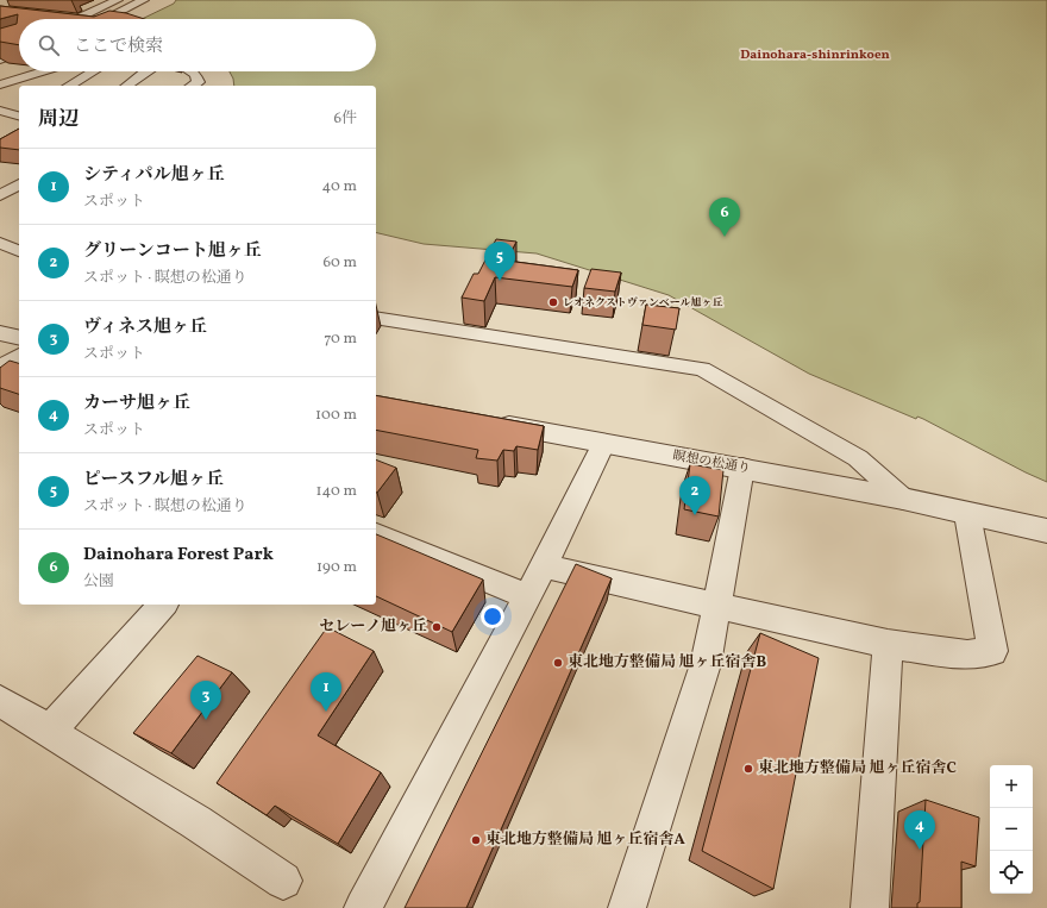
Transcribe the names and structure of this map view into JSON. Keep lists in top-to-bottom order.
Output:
{
  "streets": {
    "street": ["瞑想の松通り"]
  },
  "districts": ["Dainohara-shinrinkoen"],
  "places": [
    "レオネクストヴァンベール旭ヶ丘",
    "セレーノ旭ヶ丘",
    "東北地方整備局 旭ヶ丘宿舎B",
    "東北地方整備局 旭ヶ丘宿舎C",
    "東北地方整備局 旭ヶ丘宿舎A"
  ],
  "page": {
    "search": "ここで検索",
    "heading": ["周辺", "6件"],
    "list": [
      {
        "mark": "1",
        "name": "シティパル旭ヶ丘",
        "note": "スポット",
        "value": "40 m"
      },
      {
        "mark": "2",
        "name": "グリーンコート旭ヶ丘",
        "note": "スポット · 瞑想の松通り",
        "value": "60 m"
      },
      {
        "mark": "3",
        "name": "ヴィネス旭ヶ丘",
        "note": "スポット",
        "value": "70 m"
      },
      {
        "mark": "4",
        "name": "カーサ旭ヶ丘",
        "note": "スポット",
        "value": "100 m"
      },
      {
        "mark": "5",
        "name": "ピースフル旭ヶ丘",
        "note": "スポット · 瞑想の松通り",
        "value": "140 m"
      },
      {
        "mark": "6",
        "name": "Dainohara Forest Park",
        "note": "公園",
        "value": "190 m"
      }
    ],
    "pins": [
      "6",
      "5",
      "2",
      "1",
      "3",
      "4"
    ],
    "map_buttons": ["+", "−"]
  }
}
